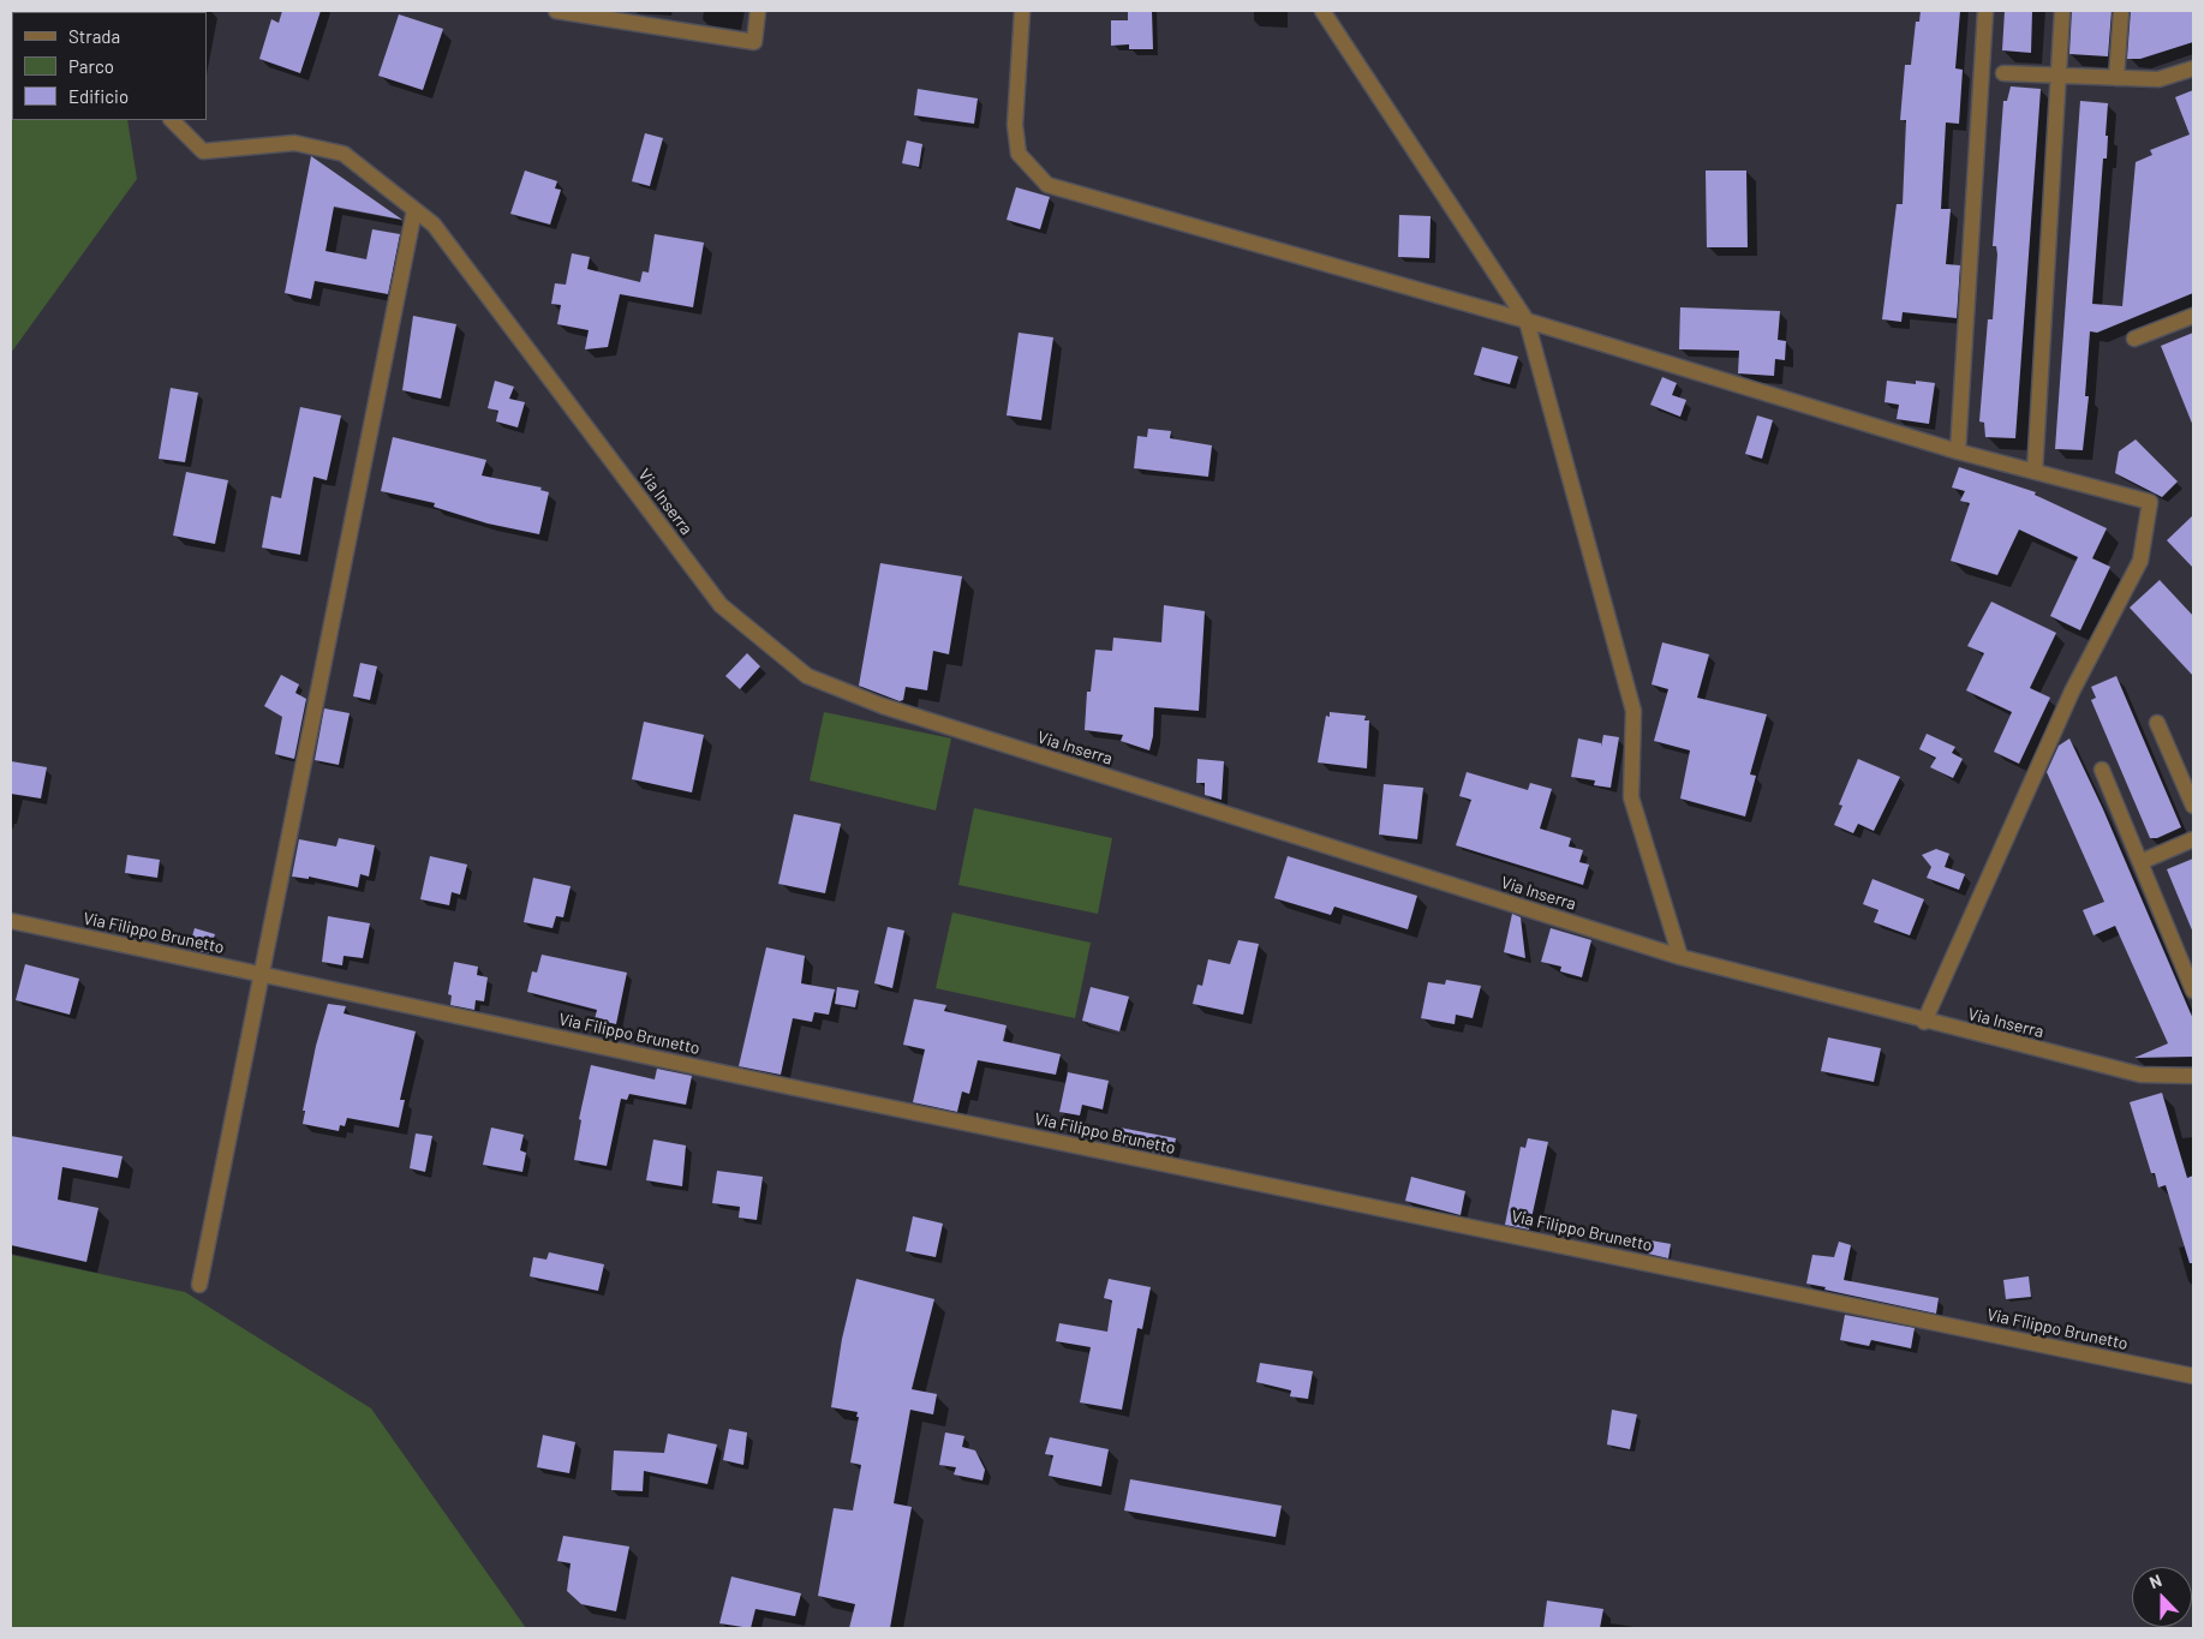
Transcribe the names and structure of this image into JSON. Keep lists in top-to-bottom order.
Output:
{
  "streets": {
    "street": ["Via Inserra", "Via Filippo Brunetto"]
  },
  "legend": ["Strada", "Parco", "Edificio"],
  "north": "top"
}
